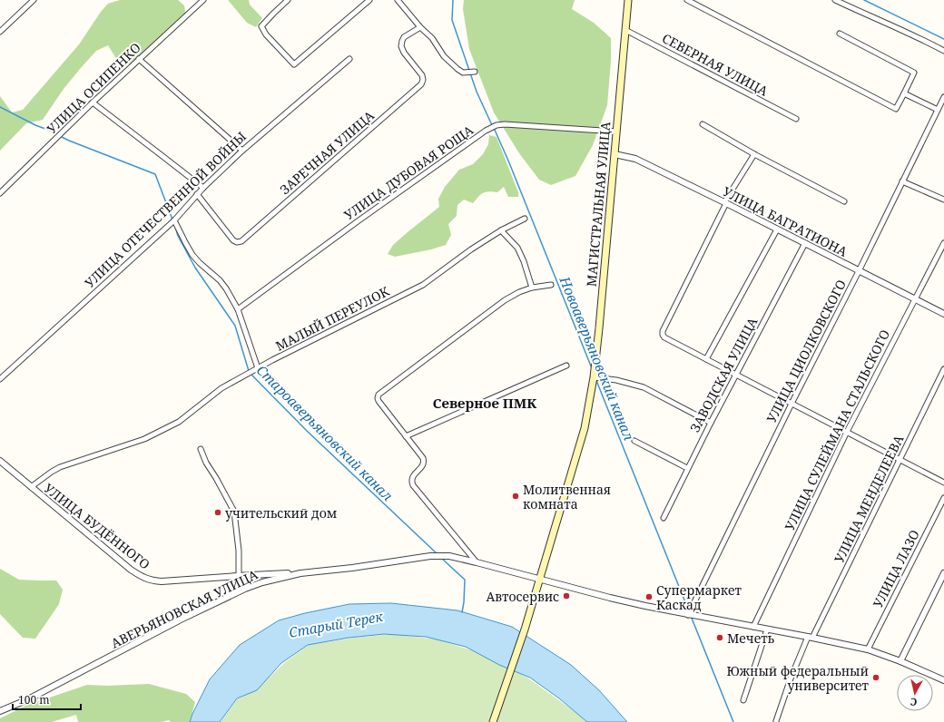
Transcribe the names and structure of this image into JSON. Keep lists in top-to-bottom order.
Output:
{
  "streets": {
    "main road": ["МАГИСТРАЛЬНАЯ УЛИЦА"],
    "street": [
      "СЕВЕРНАЯ УЛИЦА",
      "УЛИЦА ОСИПЕНКО",
      "ЗАРЕЧНАЯ УЛИЦА",
      "УЛИЦА ДУБОВАЯ РОЩА",
      "УЛИЦА ОТЕЧЕСТВЕННОЙ ВОЙНЫ",
      "УЛИЦА БАГРАТИОНА",
      "МАЛЫЙ ПЕРЕУЛОК",
      "УЛИЦА ЦИОЛКОВСКОГО",
      "ЗАВОДСКАЯ УЛИЦА",
      "УЛИЦА СУЛЕЙМАНА СТАЛЬСКОГО",
      "УЛИЦА МЕНДЕЛЕЕВА",
      "УЛИЦА БУДЁННОГО",
      "УЛИЦА ЛАЗО",
      "АВЕРЬЯНОВСКАЯ УЛИЦА"
    ]
  },
  "crossings": [
    ["СЕВЕРНАЯ УЛИЦА", "МАГИСТРАЛЬНАЯ УЛИЦА"],
    ["ЗАРЕЧНАЯ УЛИЦА", "УЛИЦА ОТЕЧЕСТВЕННОЙ ВОЙНЫ"],
    ["УЛИЦА ДУБОВАЯ РОЩА", "МАГИСТРАЛЬНАЯ УЛИЦА"],
    ["МАГИСТРАЛЬНАЯ УЛИЦА", "УЛИЦА БАГРАТИОНА"],
    ["МАГИСТРАЛЬНАЯ УЛИЦА", "АВЕРЬЯНОВСКАЯ УЛИЦА"],
    ["УЛИЦА БАГРАТИОНА", "УЛИЦА ЦИОЛКОВСКОГО"],
    ["УЛИЦА БАГРАТИОНА", "ЗАВОДСКАЯ УЛИЦА"],
    ["УЛИЦА БАГРАТИОНА", "УЛИЦА СУЛЕЙМАНА СТАЛЬСКОГО"],
    ["МАЛЫЙ ПЕРЕУЛОК", "УЛИЦА БУДЁННОГО"],
    ["УЛИЦА ЦИОЛКОВСКОГО", "АВЕРЬЯНОВСКАЯ УЛИЦА"],
    ["УЛИЦА СУЛЕЙМАНА СТАЛЬСКОГО", "АВЕРЬЯНОВСКАЯ УЛИЦА"],
    ["УЛИЦА МЕНДЕЛЕЕВА", "АВЕРЬЯНОВСКАЯ УЛИЦА"],
    ["УЛИЦА БУДЁННОГО", "АВЕРЬЯНОВСКАЯ УЛИЦА"],
    ["УЛИЦА ЛАЗО", "АВЕРЬЯНОВСКАЯ УЛИЦА"]
  ],
  "districts": ["Северное ПМК"],
  "water": ["Новоаверьяновский канал", "Староаверьяновский канал", "Старый Терек"],
  "places": [
    "Молитвенная комната",
    "учительский дом",
    "Автосервис",
    "Супермаркет Каскад",
    "Мечеть",
    "Южный федеральный университет"
  ],
  "scale_bar": "100 m",
  "north": "bottom"
}
